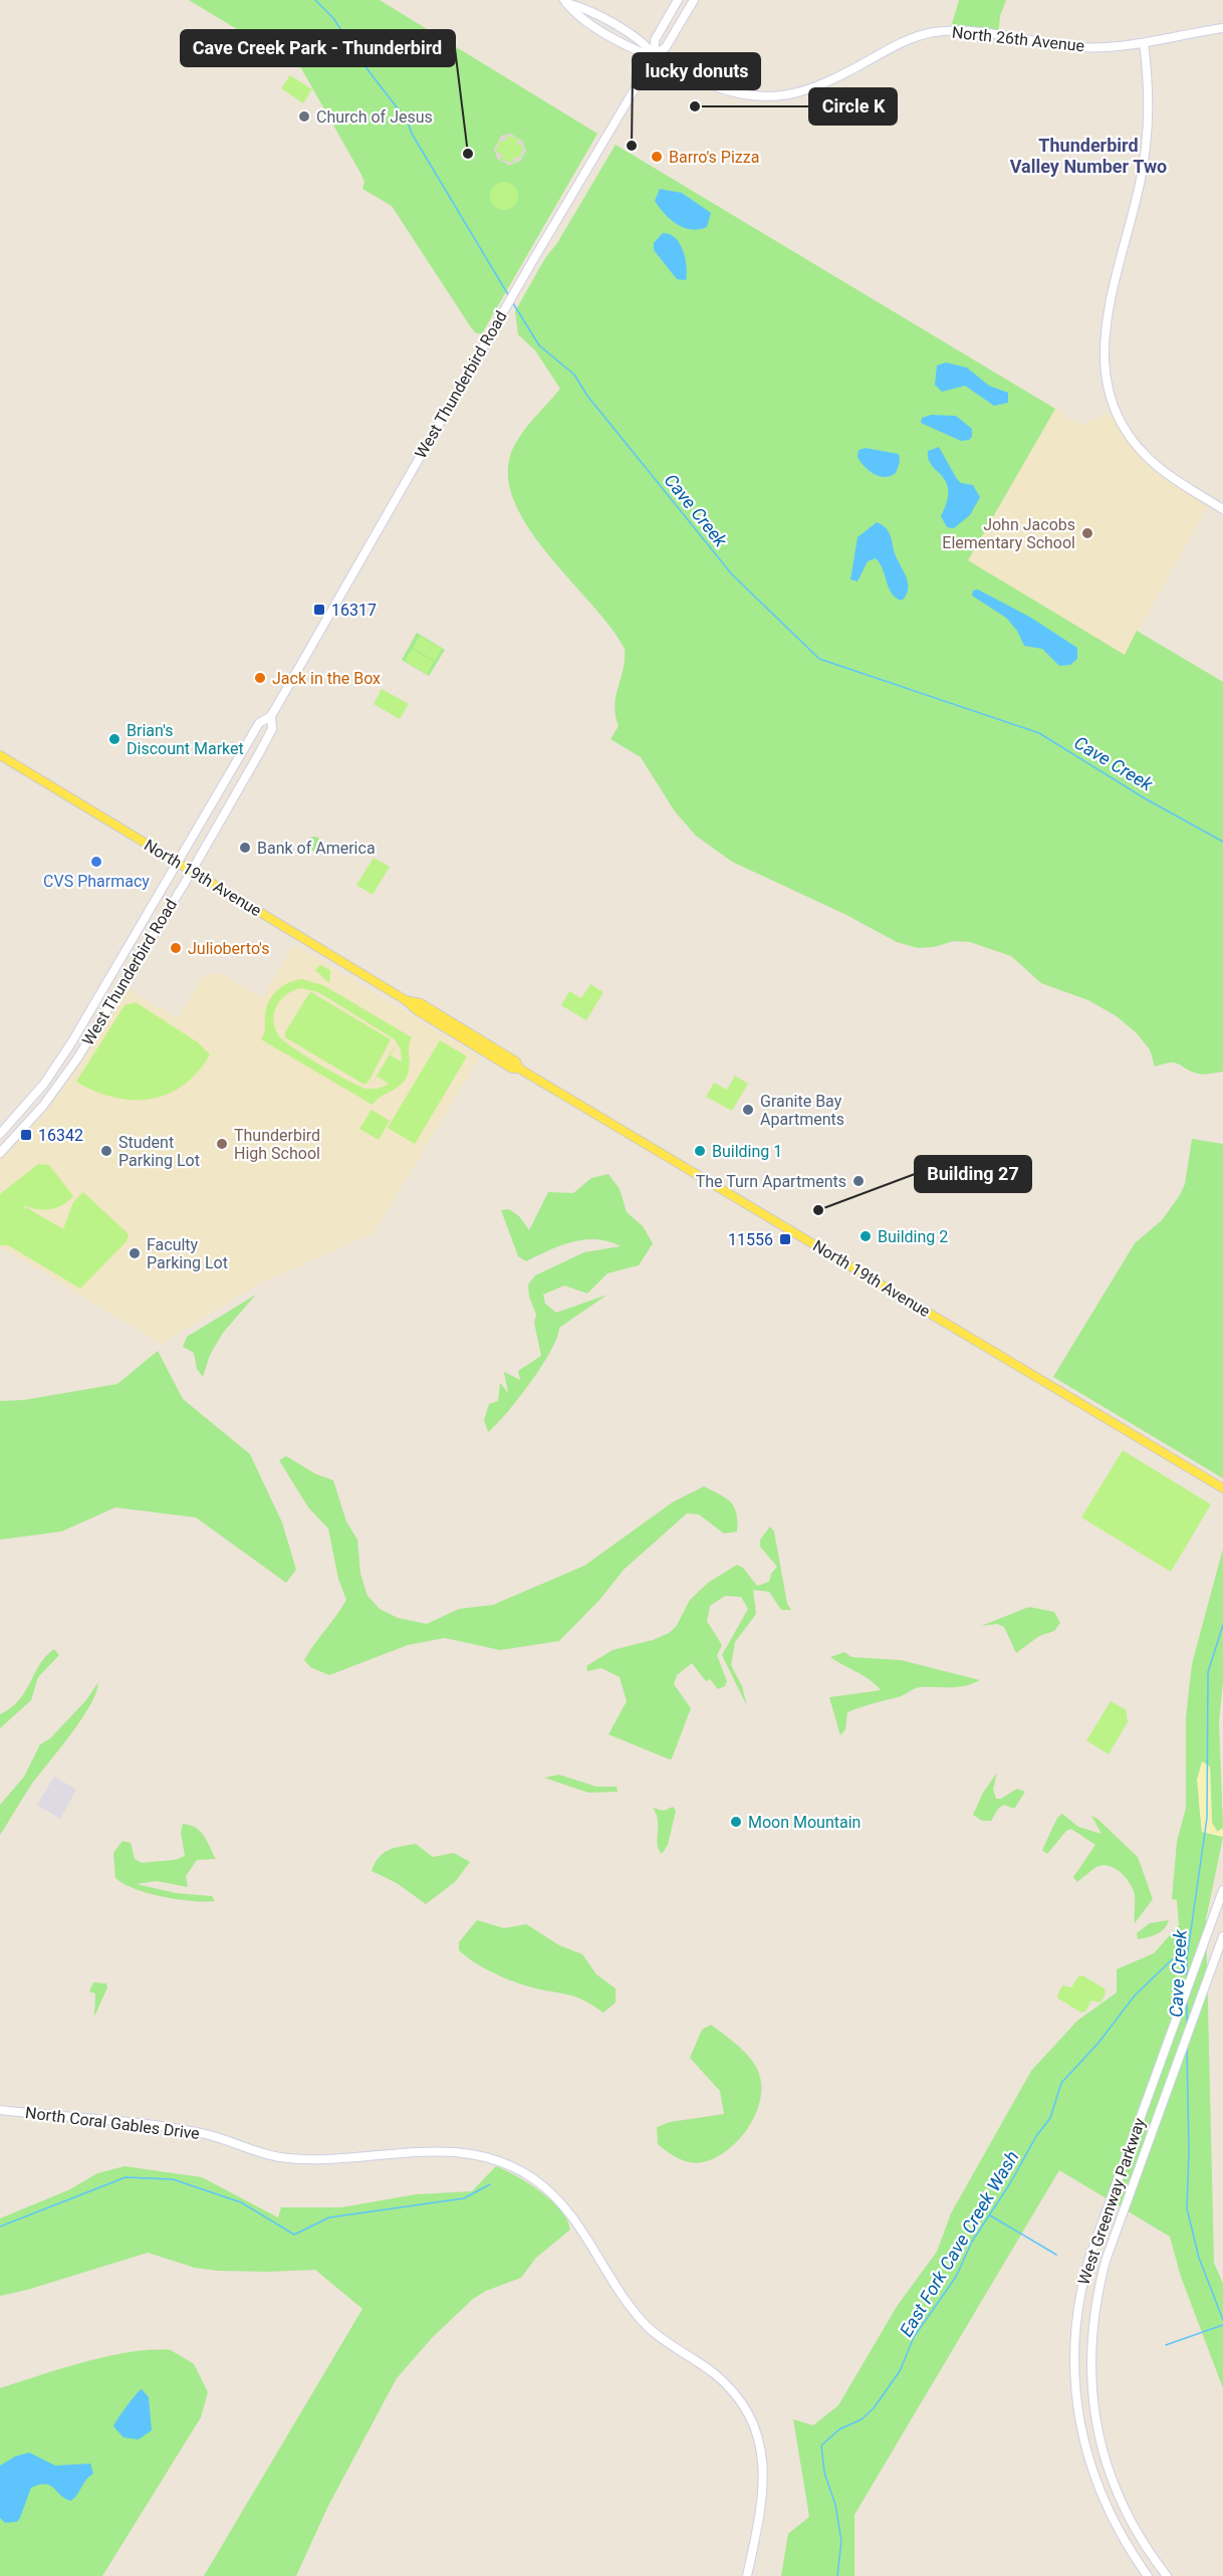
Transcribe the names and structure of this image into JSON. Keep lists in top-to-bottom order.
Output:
{
  "streets": {
    "main road": [
      "North 26th Avenue",
      "West Thunderbird Road",
      "North 19th Avenue",
      "North Coral Gables Drive",
      "West Greenway Parkway"
    ]
  },
  "crossings": [
    ["North 26th Avenue", "West Thunderbird Road"],
    ["West Thunderbird Road", "North 19th Avenue"]
  ],
  "districts": ["Thunderbird Valley Number Two"],
  "water": ["Cave Creek", "East Fork Cave Creek Wash"],
  "places": {
    "other": [
      "Circle K",
      "Church of Jesus",
      "lucky donuts",
      "Cave Creek Park - Thunderbird",
      "Barro's Pizza",
      "John Jacobs Elementary School",
      "Jack in the Box",
      "Brian's Discount Market",
      "Bank of America",
      "CVS Pharmacy",
      "Julioberto's",
      "Granite Bay Apartments",
      "Thunderbird High School",
      "Student Parking Lot",
      "Building 1",
      "The Turn Apartments",
      "Building 27",
      "Building 2",
      "Faculty Parking Lot",
      "Moon Mountain"
    ],
    "transit": ["16317", "16342", "11556"]
  }
}
